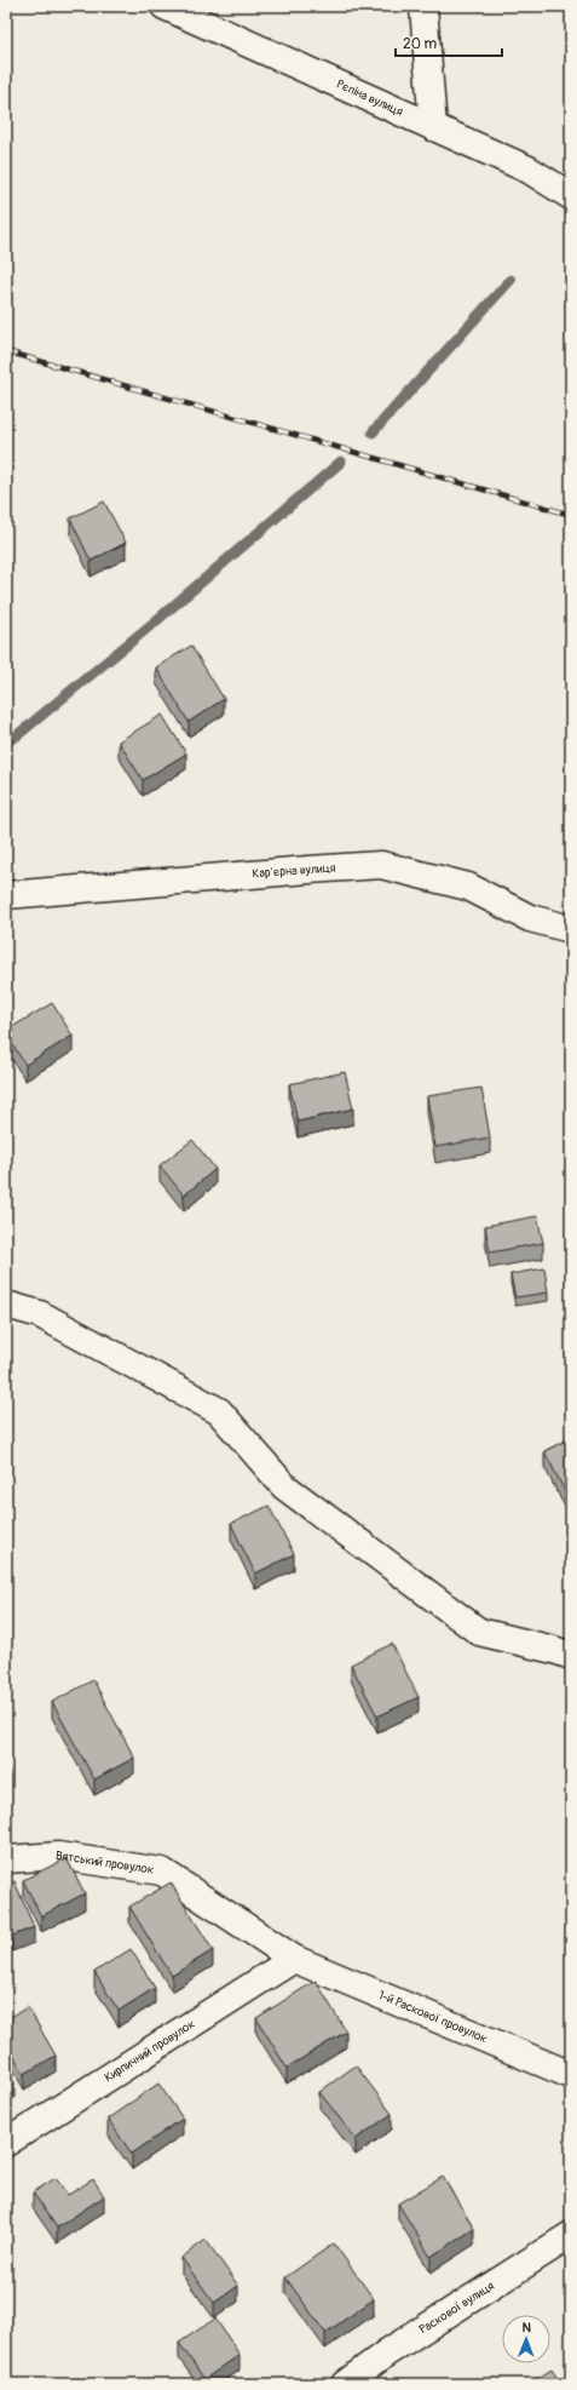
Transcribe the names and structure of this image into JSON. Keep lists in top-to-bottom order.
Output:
{
  "streets": {
    "street": [
      "Рєпіна вулиця",
      "Карʼєрна вулиця",
      "Вятський провулок",
      "1-й Раскової провулок",
      "Кирпичний провулок",
      "Раскової вулиця"
    ]
  },
  "crossings": [
    ["Вятський провулок", "1-й Раскової провулок"],
    ["Вятський провулок", "Кирпичний провулок"],
    ["1-й Раскової провулок", "Кирпичний провулок"]
  ],
  "scale_bar": "20 m",
  "north": "top"
}
